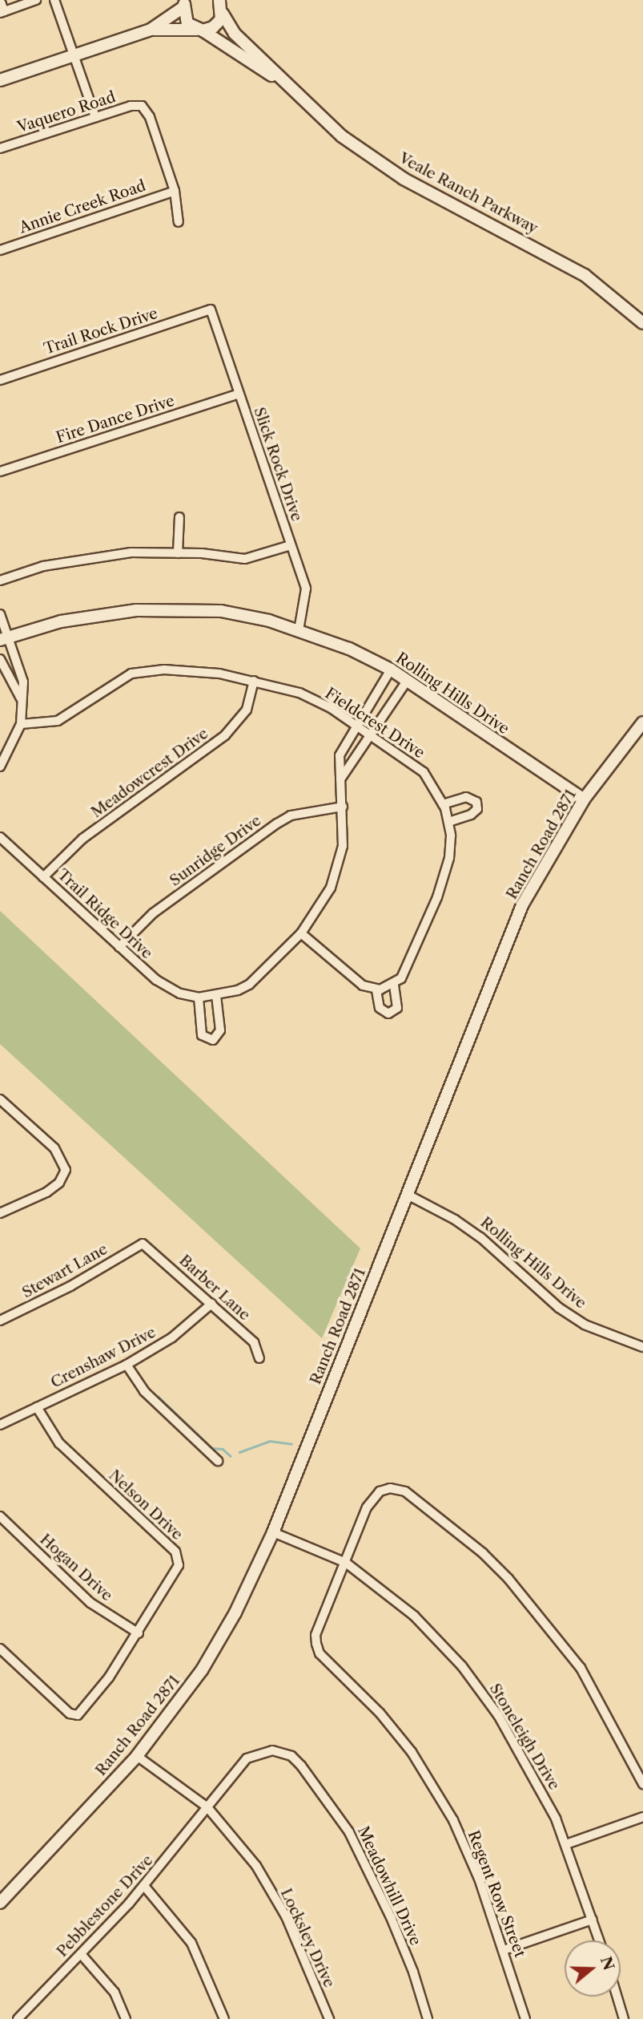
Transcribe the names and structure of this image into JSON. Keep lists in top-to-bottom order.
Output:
{
  "streets": {
    "street": [
      "Vaquero Road",
      "Veale Ranch Parkway",
      "Annie Creek Road",
      "Trail Rock Drive",
      "Fire Dance Drive",
      "Slick Rock Drive",
      "Rolling Hills Drive",
      "Fieldcrest Drive",
      "Meadowcrest Drive",
      "Ranch Road 2871",
      "Sunridge Drive",
      "Trail Ridge Drive",
      "Stewart Lane",
      "Barber Lane",
      "Crenshaw Drive",
      "Nelson Drive",
      "Hogan Drive",
      "Stoneleigh Drive",
      "Meadowhill Drive",
      "Regent Row Street",
      "Pebblestone Drive",
      "Locksley Drive"
    ]
  },
  "crossings": [
    ["Vaquero Road", "Annie Creek Road"],
    ["Trail Rock Drive", "Slick Rock Drive"],
    ["Fire Dance Drive", "Slick Rock Drive"],
    ["Slick Rock Drive", "Rolling Hills Drive"],
    ["Rolling Hills Drive", "Ranch Road 2871"],
    ["Rolling Hills Drive", "Trail Ridge Drive"],
    ["Fieldcrest Drive", "Meadowcrest Drive"],
    ["Fieldcrest Drive", "Trail Ridge Drive"],
    ["Meadowcrest Drive", "Trail Ridge Drive"],
    ["Ranch Road 2871", "Stoneleigh Drive"],
    ["Ranch Road 2871", "Locksley Drive"],
    ["Sunridge Drive", "Trail Ridge Drive"],
    ["Stewart Lane", "Barber Lane"],
    ["Barber Lane", "Crenshaw Drive"],
    ["Crenshaw Drive", "Nelson Drive"],
    ["Nelson Drive", "Hogan Drive"],
    ["Stoneleigh Drive", "Regent Row Street"],
    ["Meadowhill Drive", "Pebblestone Drive"],
    ["Meadowhill Drive", "Locksley Drive"],
    ["Pebblestone Drive", "Locksley Drive"]
  ],
  "north": "right"
}
